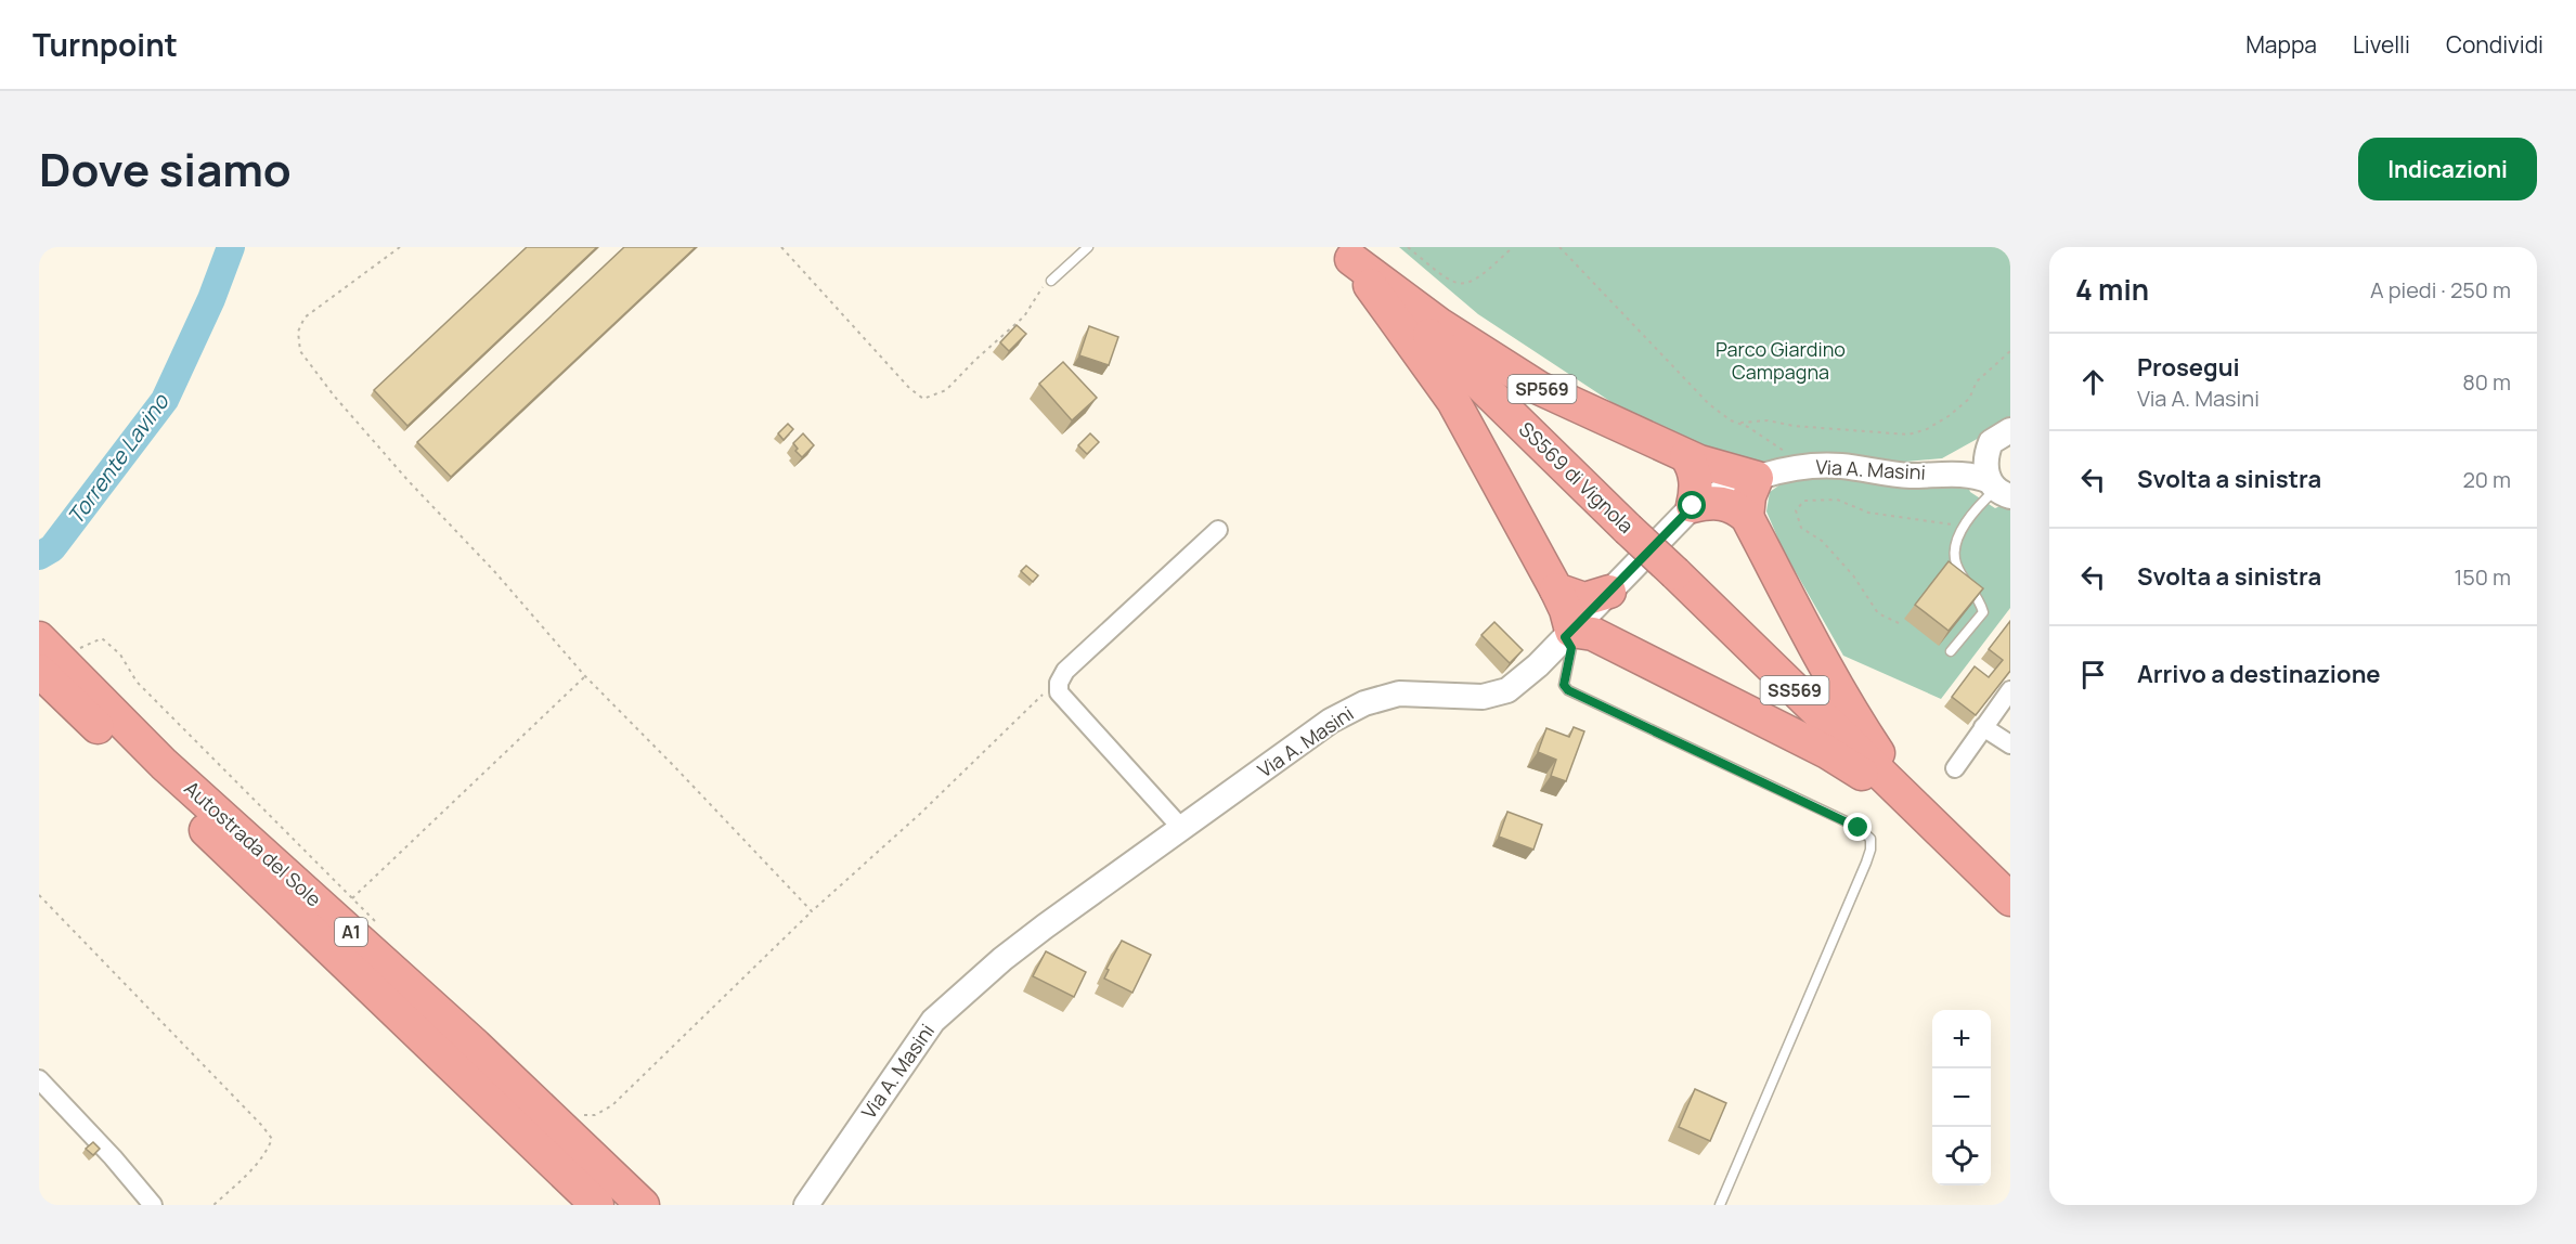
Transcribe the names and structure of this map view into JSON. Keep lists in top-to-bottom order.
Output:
{
  "streets": {
    "highway": [
      "SP569",
      "SS569 di Vignola",
      "SS569",
      "Autostrada del Sole",
      "A1"
    ],
    "street": ["Via A. Masini"]
  },
  "crossings": [
    ["SP569", "Via A. Masini"],
    ["SP569", "SS569 di Vignola"]
  ],
  "water": ["Torrente Lavino"],
  "parks": ["Parco Giardino Campagna"],
  "page": {
    "header": "Turnpoint",
    "nav": ["Mappa", "Livelli", "Condividi"],
    "title": "Dove siamo",
    "buttons": "Indicazioni",
    "heading": ["4 min", "A piedi · 250 m"],
    "list": [
      ["Prosegui", "Via A. Masini", "80 m"],
      ["Svolta a sinistra", "20 m"],
      ["Svolta a sinistra", "150 m"],
      "Arrivo a destinazione"
    ],
    "map_buttons": ["+", "−"]
  }
}
